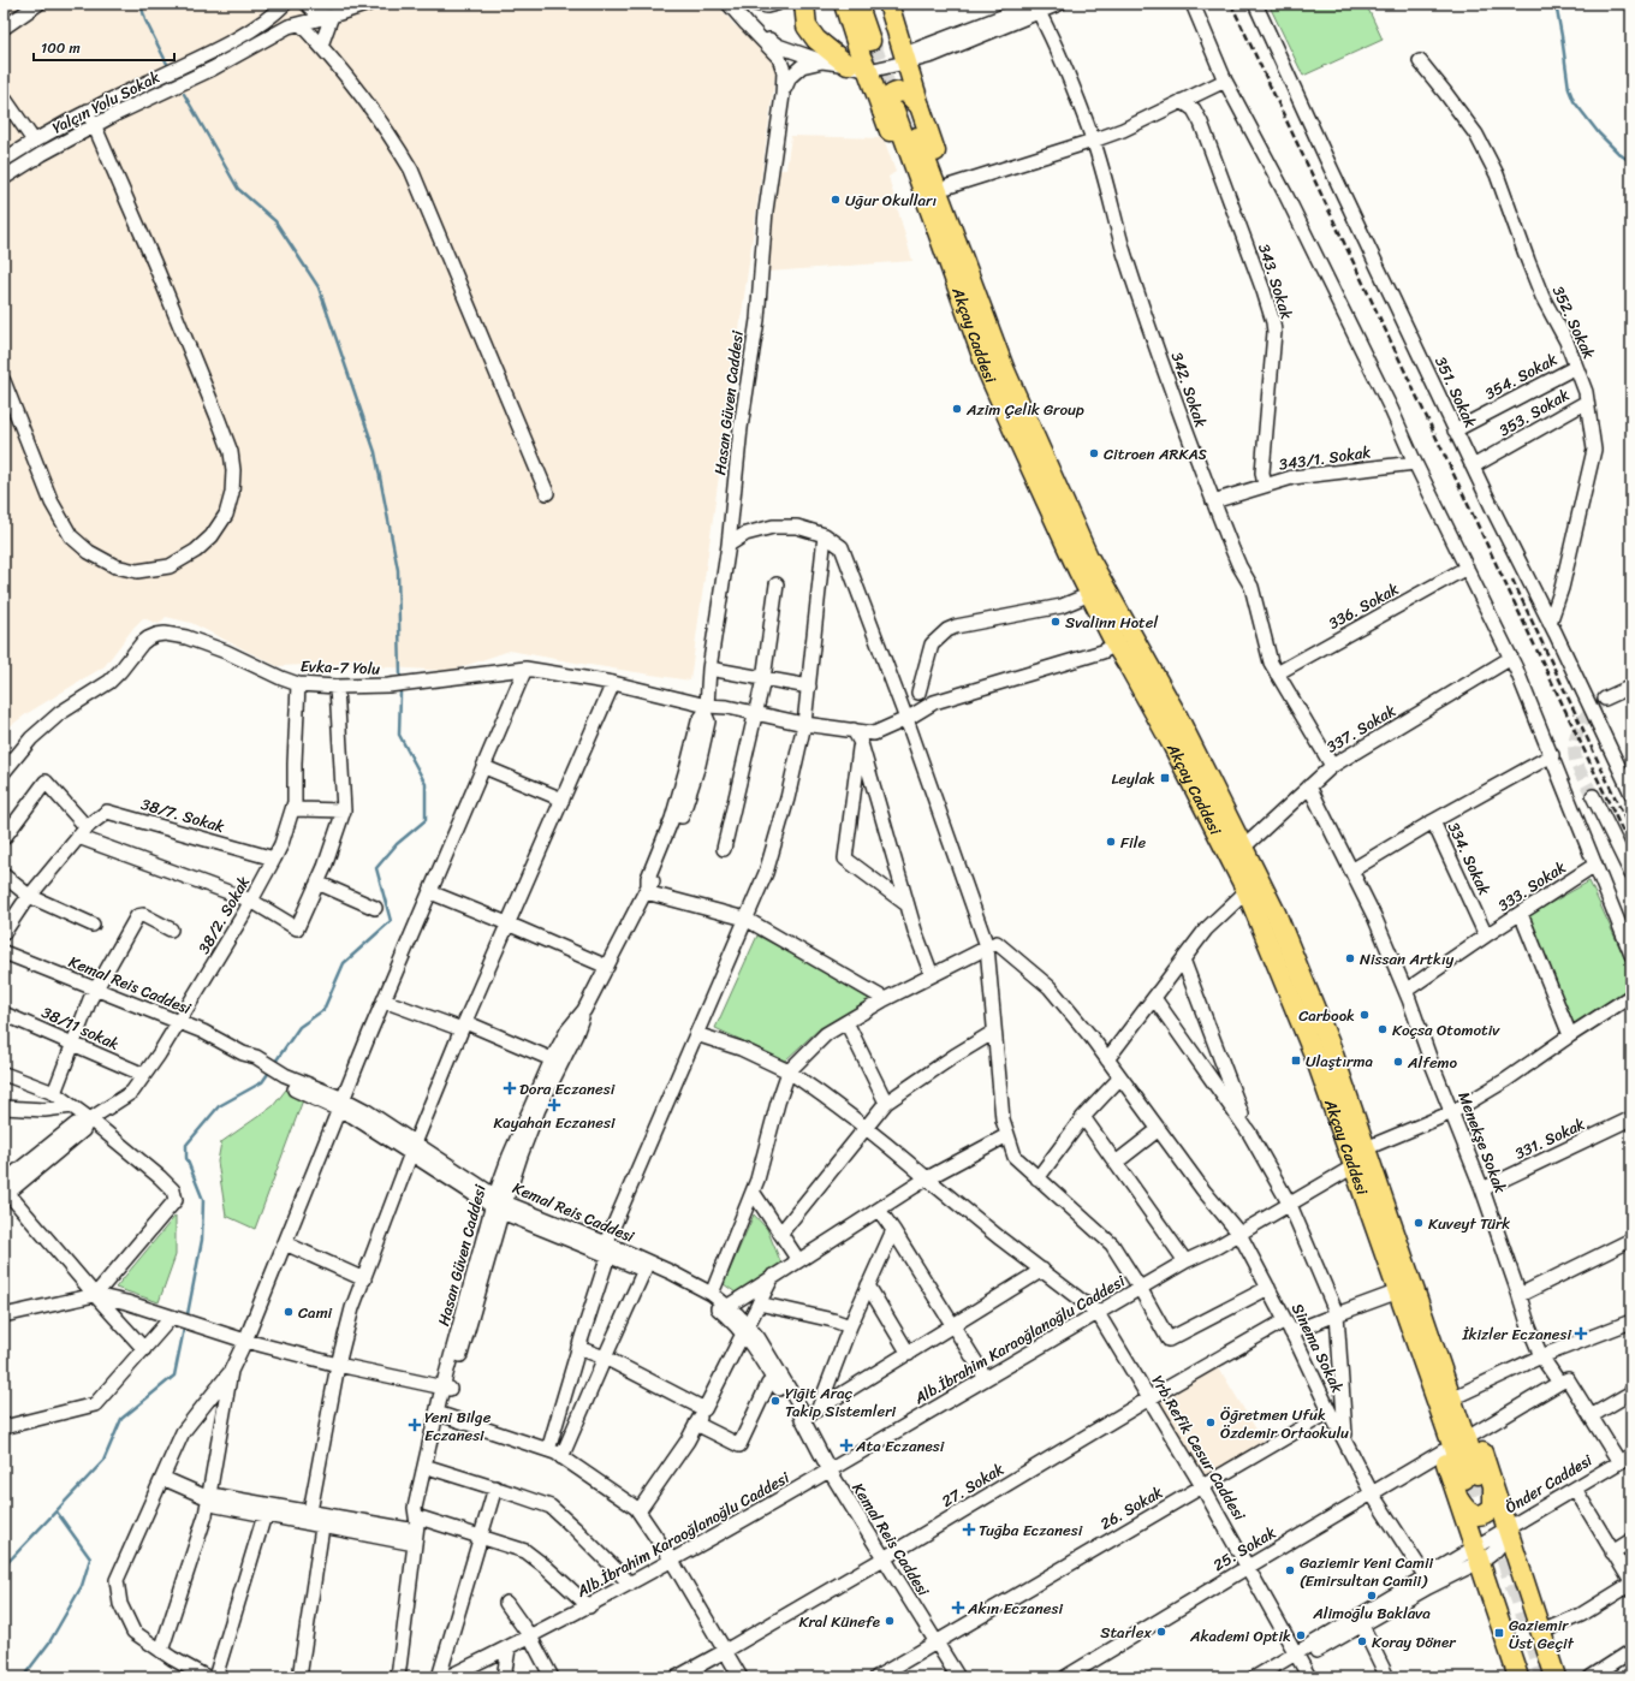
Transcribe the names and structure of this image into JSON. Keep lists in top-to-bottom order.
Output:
{
  "streets": {
    "highway": ["Akçay Caddesi"],
    "street": [
      "Yalçın Yolu Sokak",
      "343. Sokak",
      "352. Sokak",
      "354. Sokak",
      "342. Sokak",
      "351. Sokak",
      "Hasan Güven Caddesi",
      "353. Sokak",
      "343/1. Sokak",
      "336. Sokak",
      "Evka-7 Yolu",
      "337. Sokak",
      "38/7. Sokak",
      "334. Sokak",
      "333. Sokak",
      "38/2. Sokak",
      "Kemal Reis Caddesi",
      "38/11 sokak",
      "331. Sokak",
      "Menekşe Sokak",
      "Alb.İbrahim Karaoğlanoğlu Caddesi",
      "Sinema Sokak",
      "Yrb.Refik Cesur Caddesi",
      "Önder Caddesi",
      "27. Sokak",
      "26. Sokak",
      "25. Sokak"
    ]
  },
  "crossings": [
    ["343. Sokak", "343/1. Sokak"],
    ["352. Sokak", "354. Sokak"],
    ["352. Sokak", "351. Sokak"],
    ["352. Sokak", "353. Sokak"],
    ["Akçay Caddesi", "337. Sokak"],
    ["Akçay Caddesi", "Alb.İbrahim Karaoğlanoğlu Caddesi"],
    ["354. Sokak", "351. Sokak"],
    ["342. Sokak", "343/1. Sokak"],
    ["342. Sokak", "336. Sokak"],
    ["342. Sokak", "337. Sokak"],
    ["351. Sokak", "353. Sokak"],
    ["Hasan Güven Caddesi", "Evka-7 Yolu"],
    ["Hasan Güven Caddesi", "Kemal Reis Caddesi"],
    ["Evka-7 Yolu", "38/2. Sokak"],
    ["337. Sokak", "Menekşe Sokak"],
    ["38/7. Sokak", "38/2. Sokak"],
    ["334. Sokak", "333. Sokak"],
    ["333. Sokak", "Menekşe Sokak"],
    ["38/2. Sokak", "Kemal Reis Caddesi"],
    ["38/2. Sokak", "38/11 sokak"],
    ["Kemal Reis Caddesi", "Alb.İbrahim Karaoğlanoğlu Caddesi"],
    ["Kemal Reis Caddesi", "27. Sokak"],
    ["Kemal Reis Caddesi", "26. Sokak"],
    ["331. Sokak", "Menekşe Sokak"],
    ["Alb.İbrahim Karaoğlanoğlu Caddesi", "Sinema Sokak"],
    ["Alb.İbrahim Karaoğlanoğlu Caddesi", "Yrb.Refik Cesur Caddesi"],
    ["Sinema Sokak", "27. Sokak"],
    ["Sinema Sokak", "26. Sokak"],
    ["Sinema Sokak", "25. Sokak"],
    ["Yrb.Refik Cesur Caddesi", "27. Sokak"],
    ["Yrb.Refik Cesur Caddesi", "26. Sokak"],
    ["Yrb.Refik Cesur Caddesi", "25. Sokak"]
  ],
  "places": {
    "other": [
      "Uğur Okulları",
      "Azim Çelik Group",
      "Citroen ARKAS",
      "Svalinn Hotel",
      "File",
      "Nissan Artkıy",
      "Carbook",
      "Koçsa Otomotiv",
      "Alfemo",
      "Kuveyt Türk",
      "Cami",
      "Yiğit Araç Takip Sistemleri",
      "Öğretmen Ufuk Özdemir Ortaokulu",
      "Gaziemir Yeni Camii (Emirsultan Camii)",
      "Alimoğlu Baklava",
      "Kral Künefe",
      "Starlex",
      "Akademi Optik",
      "Koray Döner"
    ],
    "transit": ["Leylak", "Ulaştırma", "Gaziemir Üst Geçit"],
    "health": [
      "Dora Eczanesi",
      "Kayahan Eczanesi",
      "İkizler Eczanesi",
      "Yeni Bilge Eczanesi",
      "Ata Eczanesi",
      "Tuğba Eczanesi",
      "Akın Eczanesi"
    ]
  },
  "scale_bar": "100 m"
}
